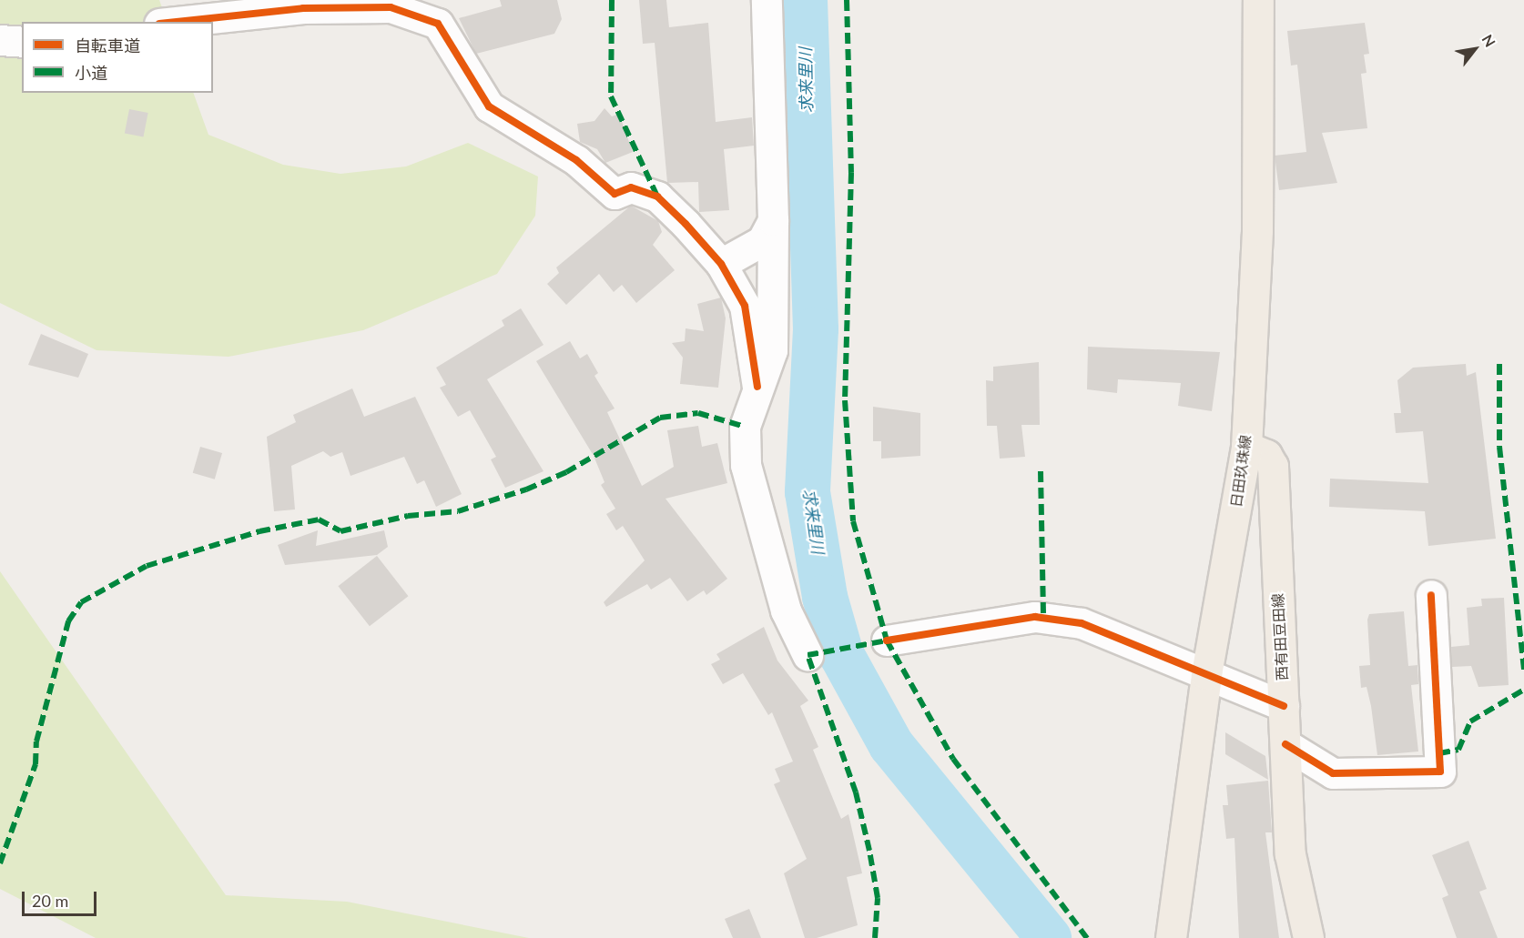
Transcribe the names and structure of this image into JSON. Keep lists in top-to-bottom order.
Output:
{
  "streets": {
    "main road": ["日田玖珠線", "西有田豆田線"]
  },
  "crossings": [
    ["日田玖珠線", "西有田豆田線"]
  ],
  "water": ["求来里川"],
  "legend": ["自転車道", "小道"],
  "scale_bar": "20 m",
  "north": "top right"
}
